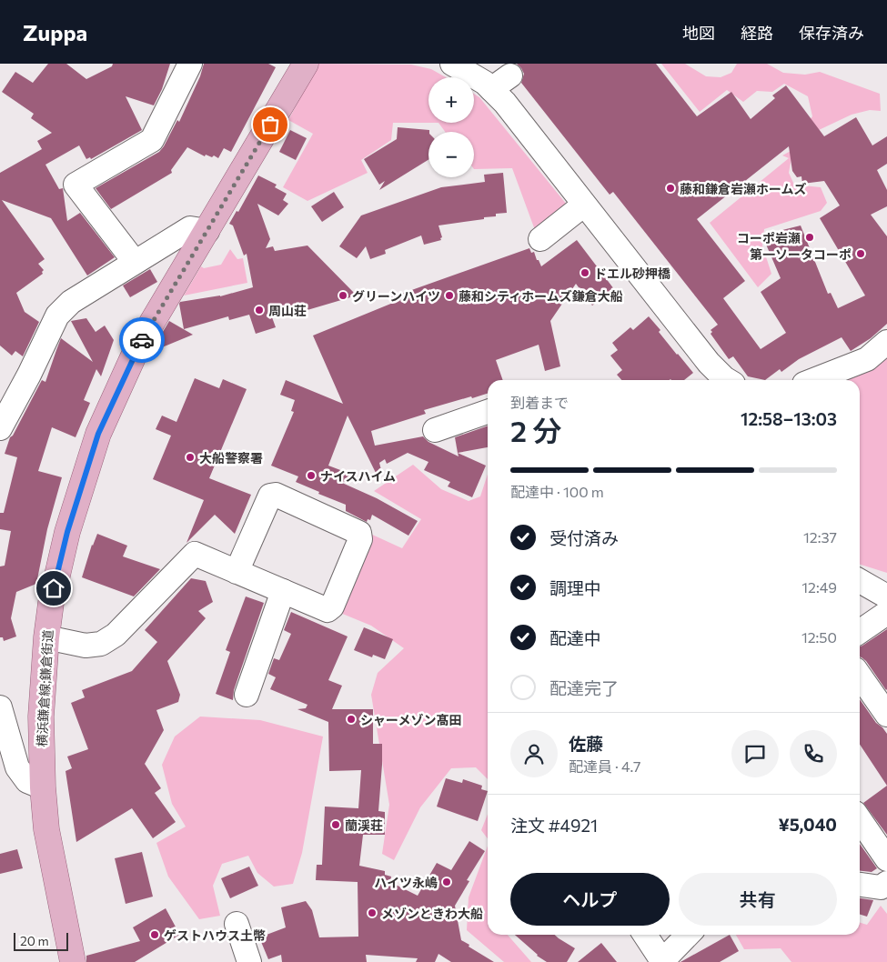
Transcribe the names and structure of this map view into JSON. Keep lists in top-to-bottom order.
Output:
{
  "streets": {
    "main road": ["横浜鎌倉線;鎌倉街道"]
  },
  "places": [
    "藤和鎌倉岩瀬ホームズ",
    "コーポ岩瀬",
    "第一ソータコーポ",
    "ドエル砂押橋",
    "グリーンハイツ",
    "藤和シティホームズ鎌倉大船",
    "周山荘",
    "大船警察署",
    "ナイスハイム",
    "シャーメゾン髙田",
    "蘭渓荘",
    "ハイツ永嶋",
    "メゾンときわ大船",
    "ゲストハウス土幣"
  ],
  "scale_bar": "20 m",
  "page": {
    "header": "Zuppa",
    "nav": ["地図", "経路", "保存済み"],
    "map_buttons": ["+", "−"],
    "heading": ["2 分", "到着まで", "12:58–13:03"],
    "panel": [
      "佐藤",
      "配達員 · 4.7",
      "注文 #4921",
      "¥5,040"
    ],
    "bar": "配達中 · 100 m",
    "list": [
      ["受付済み", "12:37"],
      ["調理中", "12:49"],
      ["配達中", "12:50"],
      "配達完了"
    ],
    "buttons": ["ヘルプ", "共有"],
    "scale": "20 m"
  }
}
